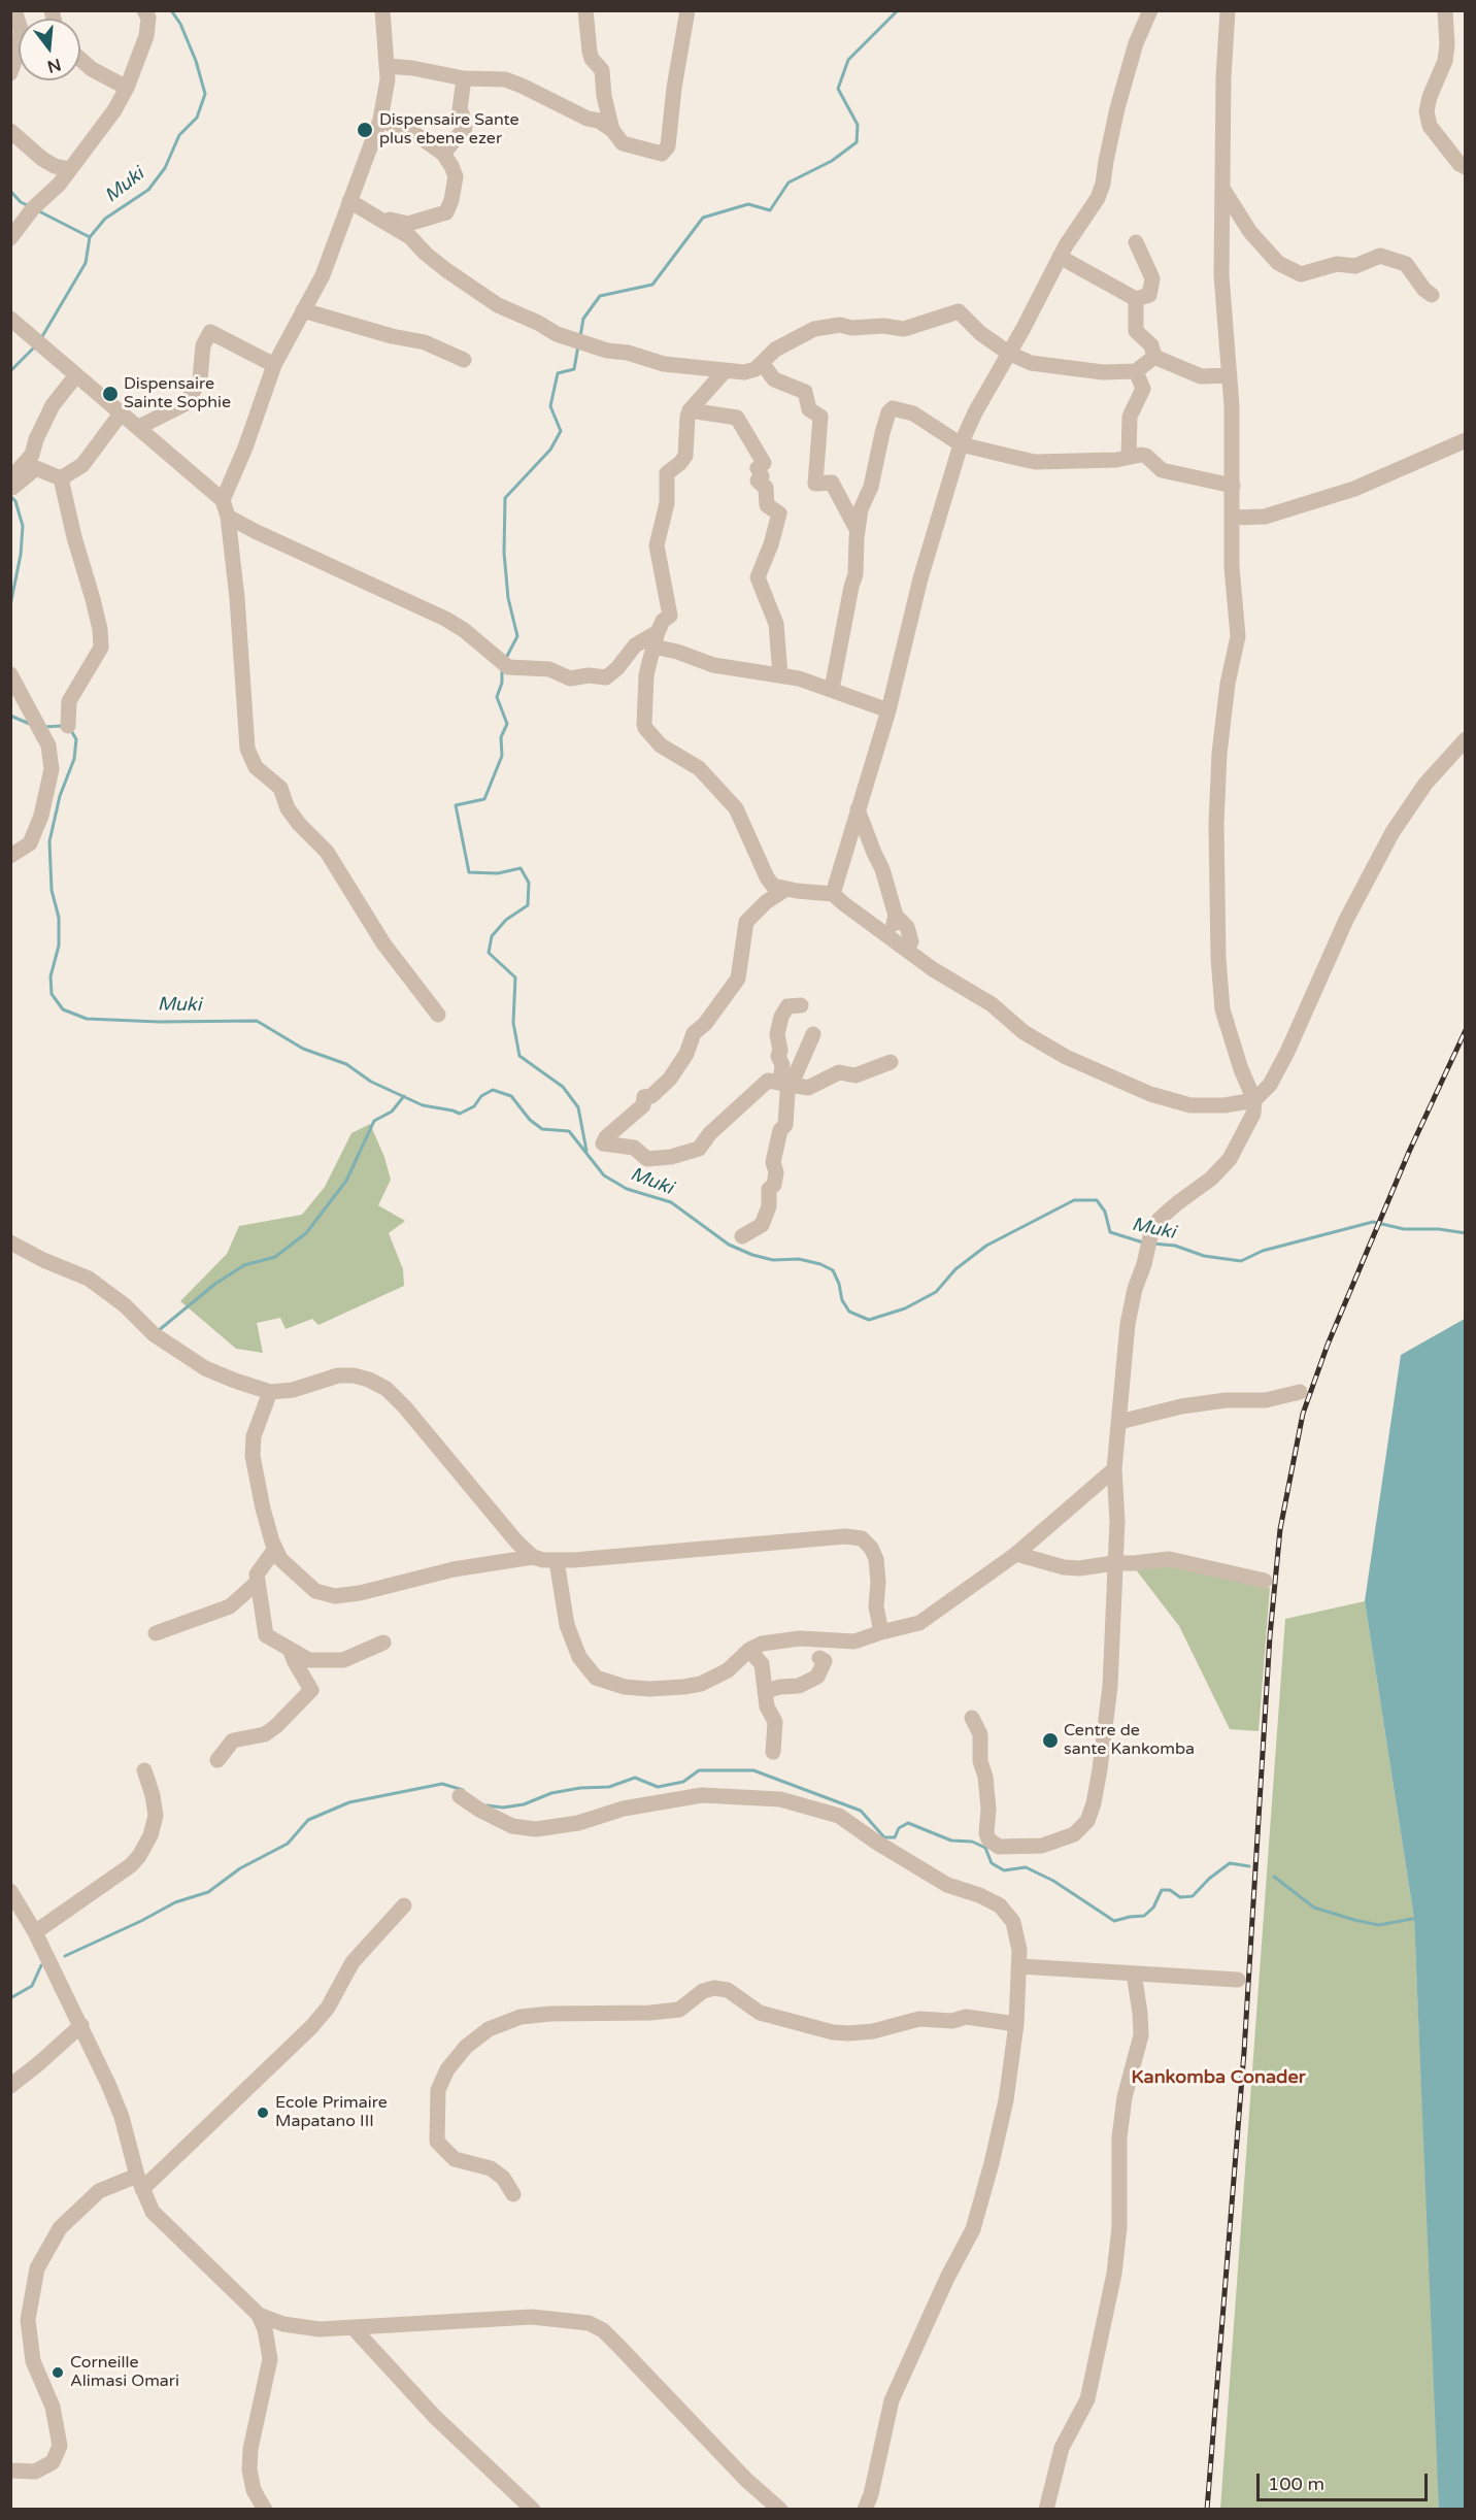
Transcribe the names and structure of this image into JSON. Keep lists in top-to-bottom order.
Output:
{
  "districts": ["Kankomba Conader"],
  "water": ["Muki"],
  "places": [
    "Dispensaire Sante plus ebene ezer",
    "Dispensaire Sainte Sophie",
    "Centre de sante Kankomba",
    "Ecole Primaire Mapatano III",
    "Corneille Alimasi Omari"
  ],
  "scale_bar": "100 m",
  "north": "bottom"
}
